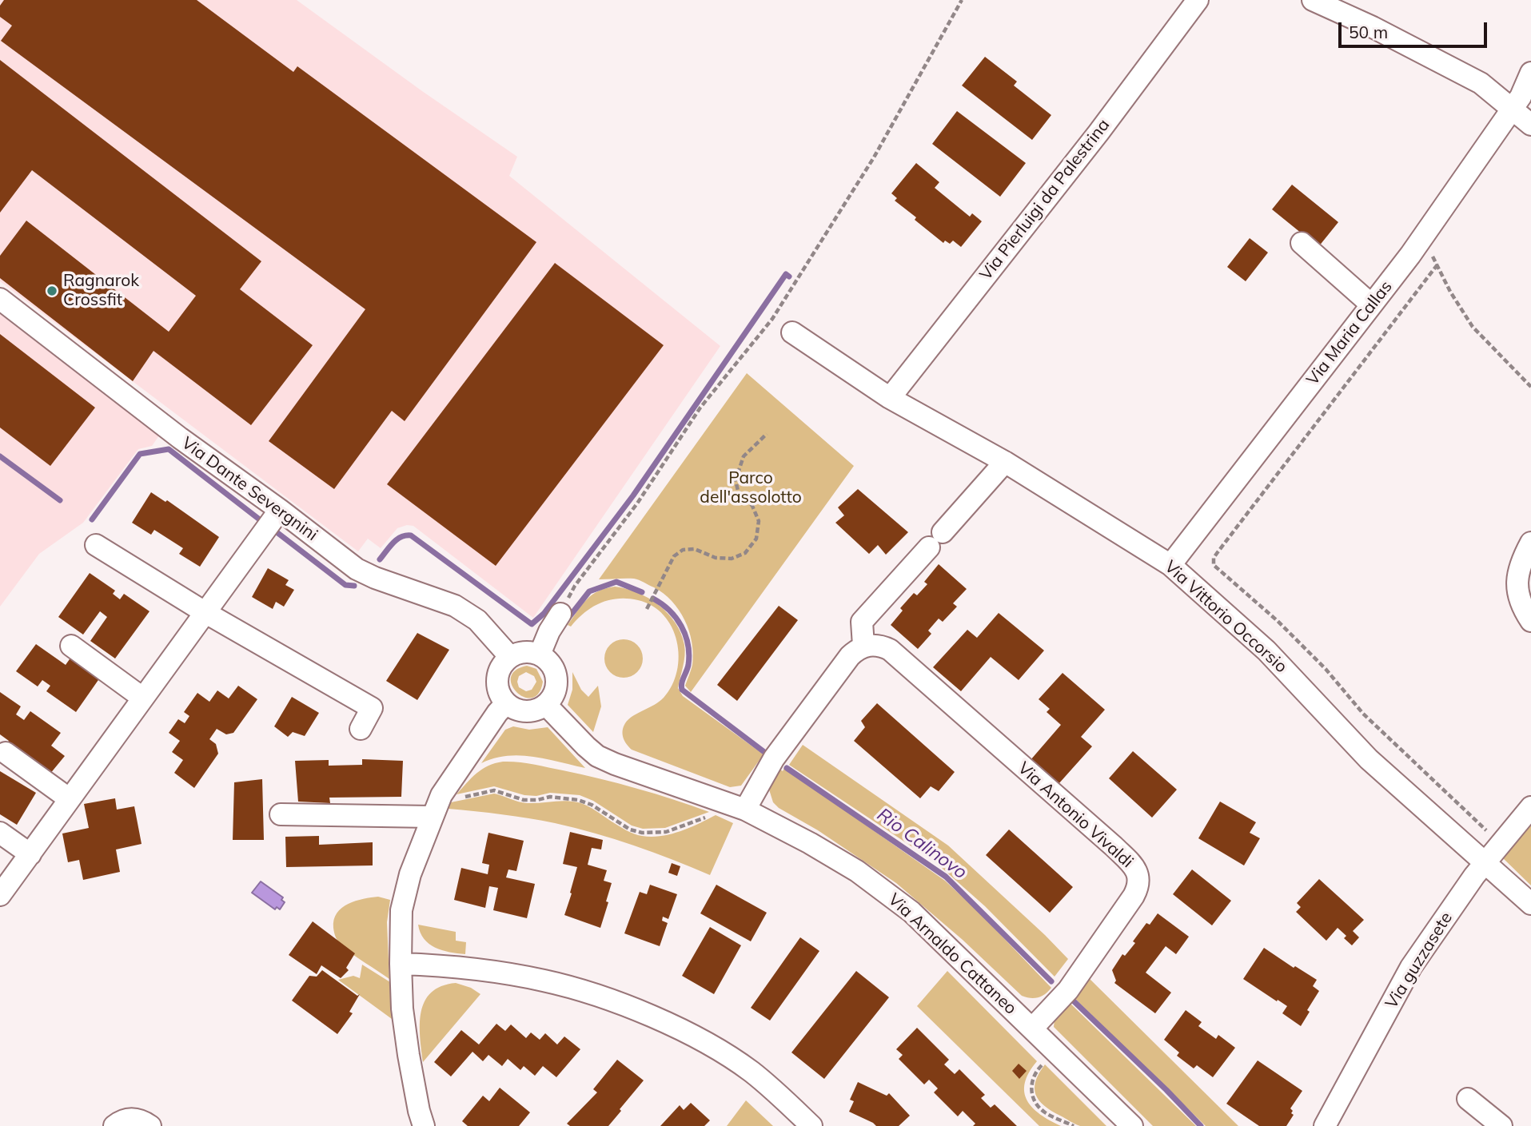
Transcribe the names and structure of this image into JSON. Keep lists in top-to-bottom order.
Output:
{
  "streets": {
    "street": [
      "Via Pierluigi da Palestrina",
      "Via Maria Callas",
      "Via Dante Severgnini",
      "Via Vittorio Occorsio",
      "Via Antonio Vivaldi",
      "Via Arnaldo Cattaneo",
      "Via guzzasete"
    ]
  },
  "crossings": [
    ["Via Pierluigi da Palestrina", "Via Vittorio Occorsio"],
    ["Via Maria Callas", "Via Vittorio Occorsio"],
    ["Via Dante Severgnini", "Via Arnaldo Cattaneo"],
    ["Via Vittorio Occorsio", "Via guzzasete"],
    ["Via Antonio Vivaldi", "Via Arnaldo Cattaneo"]
  ],
  "water": ["Rio Calinovo"],
  "parks": ["Parco dell'assolotto"],
  "places": ["Ragnarok Crossfit"],
  "scale_bar": "50 m"
}
